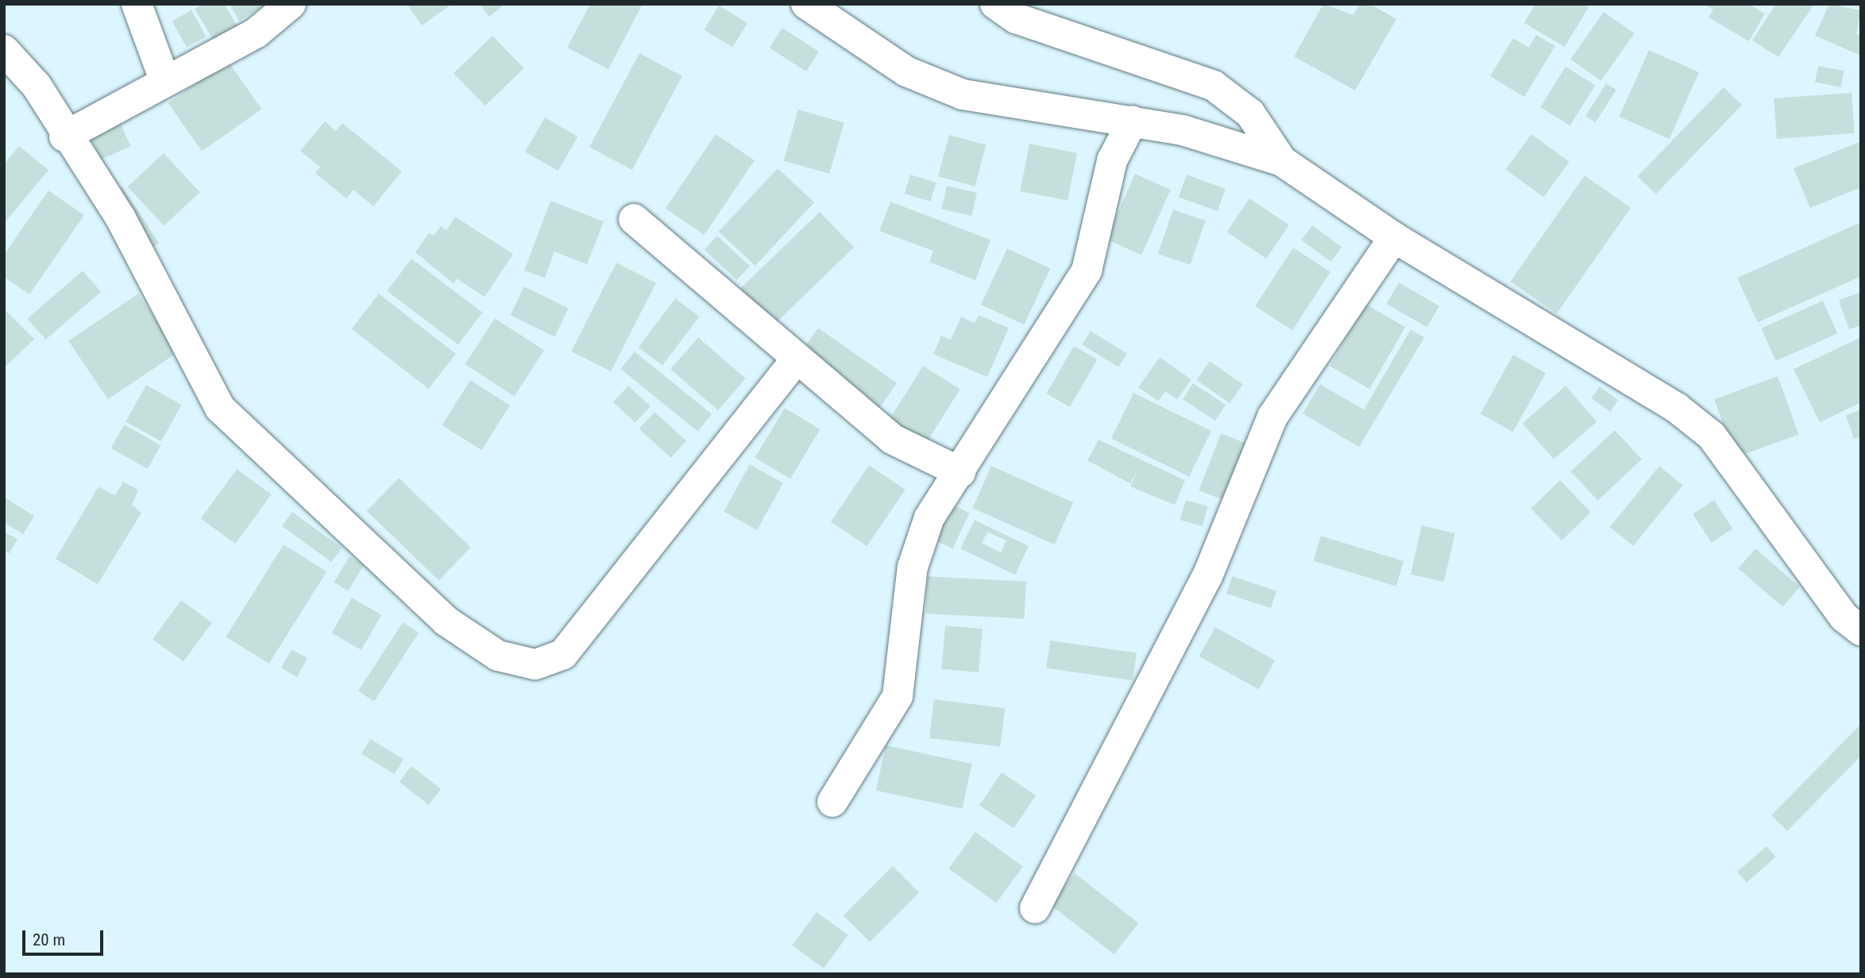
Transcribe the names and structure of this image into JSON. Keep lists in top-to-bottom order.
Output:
{
  "scale_bar": "20 m"
}
